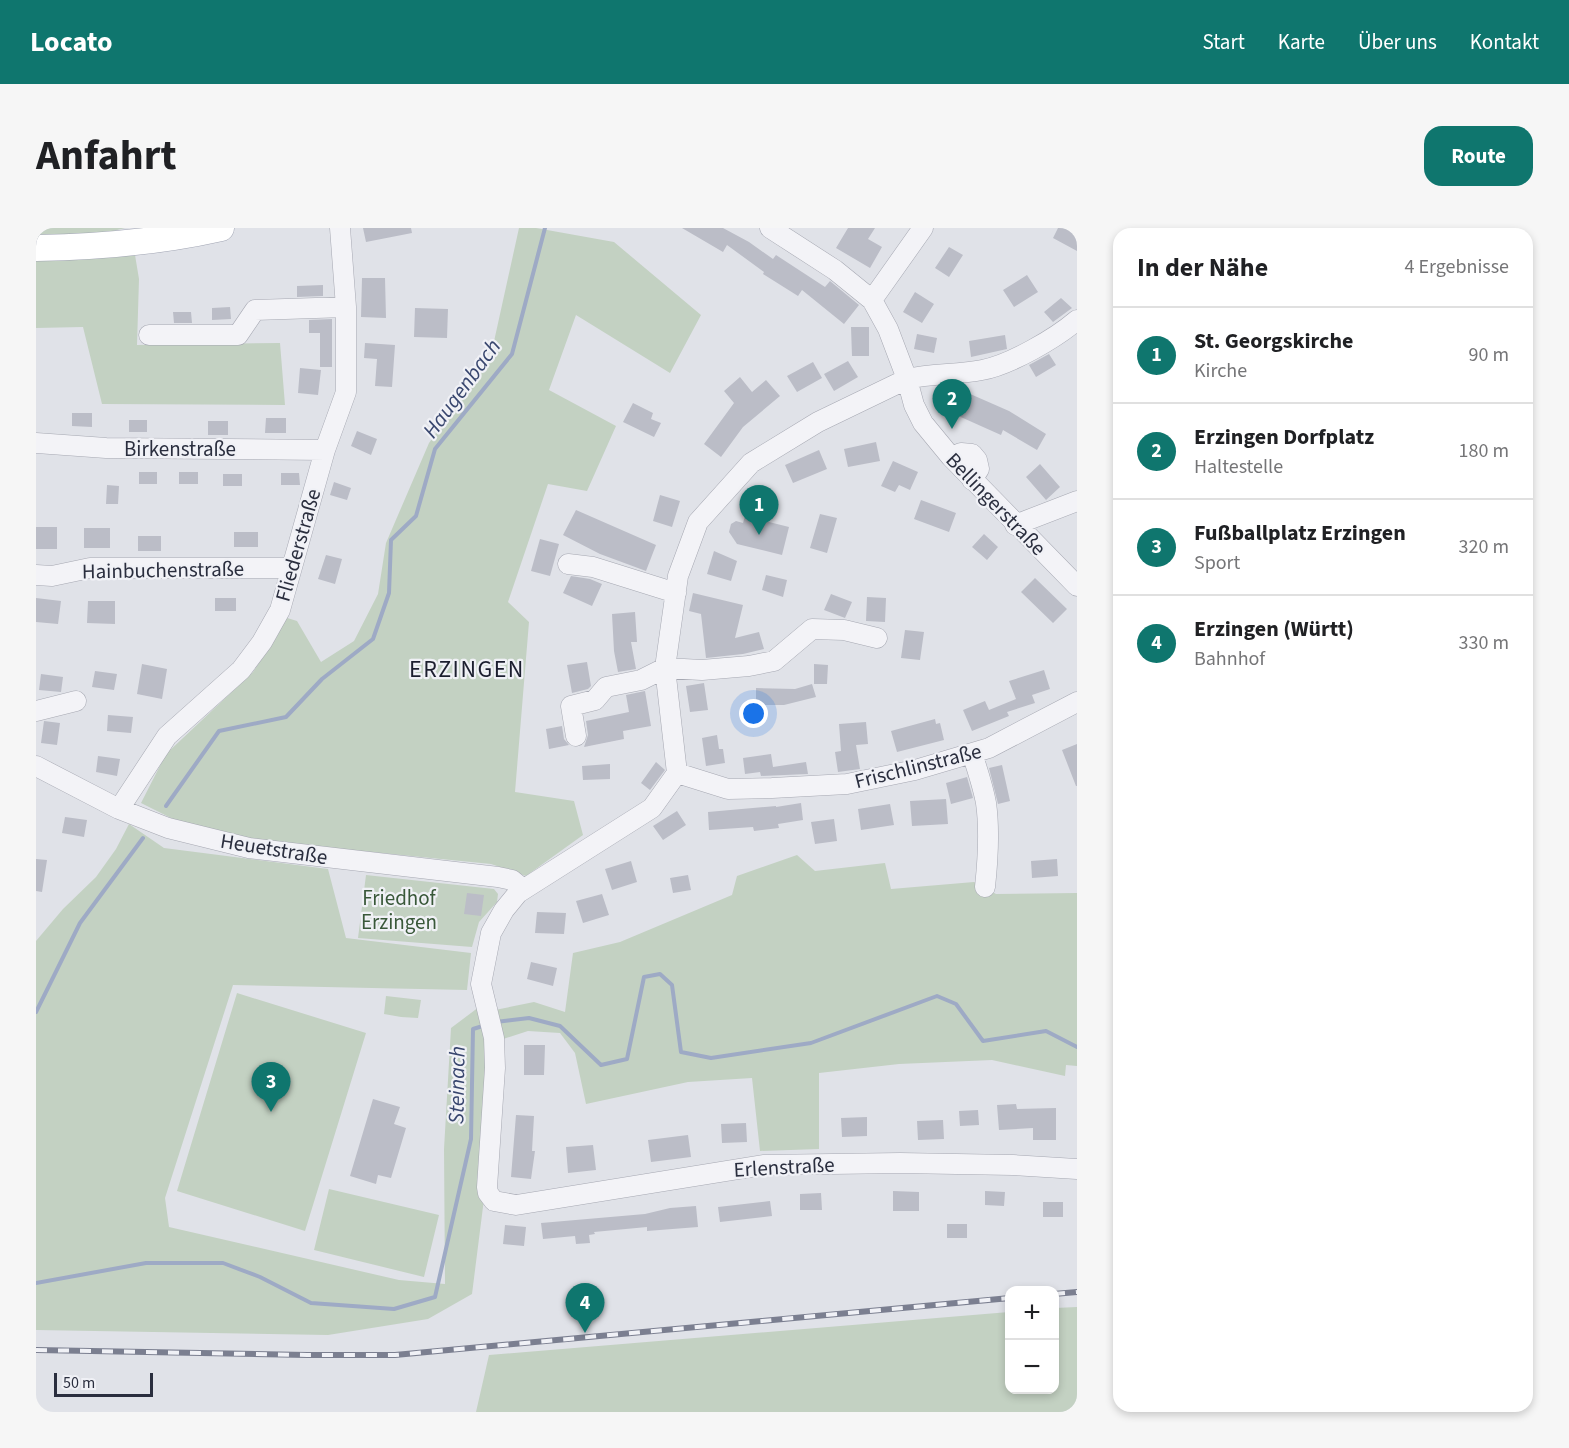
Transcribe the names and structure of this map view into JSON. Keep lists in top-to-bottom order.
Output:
{
  "streets": {
    "street": [
      "Birkenstraße",
      "Bellingerstraße",
      "Fliederstraße",
      "Hainbuchenstraße",
      "Frischlinstraße",
      "Heuetstraße",
      "Erlenstraße"
    ]
  },
  "crossings": [
    ["Birkenstraße", "Fliederstraße"],
    ["Fliederstraße", "Hainbuchenstraße"],
    ["Fliederstraße", "Heuetstraße"],
    ["Heuetstraße", "Erlenstraße"]
  ],
  "districts": ["ERZINGEN"],
  "water": ["Haugenbach", "Steinach"],
  "parks": ["Friedhof Erzingen"],
  "scale_bar": "50 m",
  "page": {
    "header": "Locato",
    "nav": [
      "Start",
      "Karte",
      "Über uns",
      "Kontakt"
    ],
    "title": "Anfahrt",
    "buttons": "Route",
    "heading": ["In der Nähe", "4 Ergebnisse"],
    "list": [
      {
        "mark": "1",
        "name": "St. Georgskirche",
        "note": "Kirche",
        "value": "90 m"
      },
      {
        "mark": "2",
        "name": "Erzingen Dorfplatz",
        "note": "Haltestelle",
        "value": "180 m"
      },
      {
        "mark": "3",
        "name": "Fußballplatz Erzingen",
        "note": "Sport",
        "value": "320 m"
      },
      {
        "mark": "4",
        "name": "Erzingen (Württ)",
        "note": "Bahnhof",
        "value": "330 m"
      }
    ],
    "pins": [
      "2",
      "1",
      "3",
      "4"
    ],
    "map_buttons": ["+", "−"],
    "scale": "50 m"
  }
}
